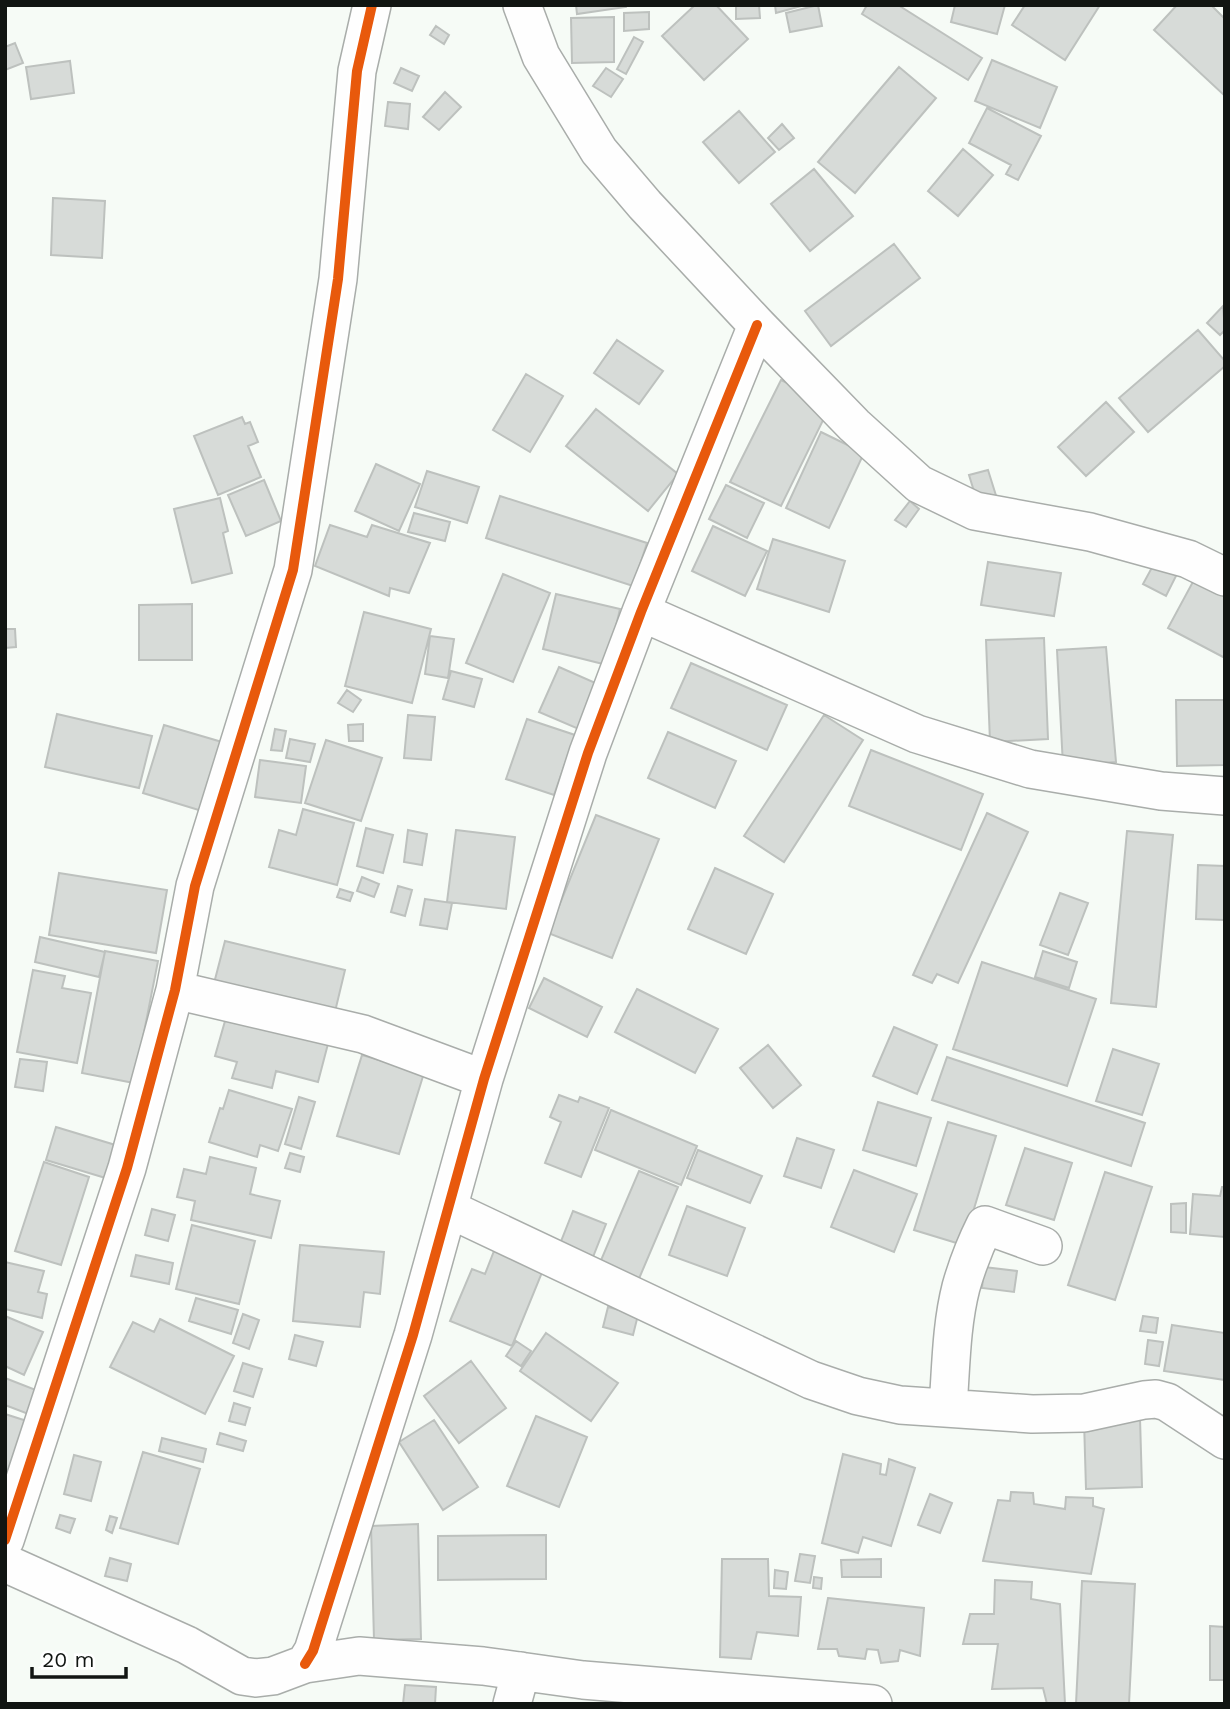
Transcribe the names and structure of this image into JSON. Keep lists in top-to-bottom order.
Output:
{
  "scale_bar": "20 m"
}
